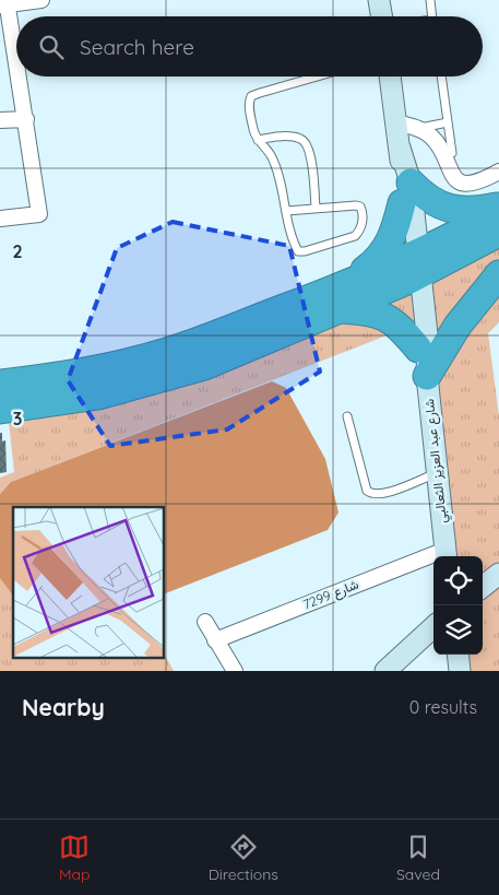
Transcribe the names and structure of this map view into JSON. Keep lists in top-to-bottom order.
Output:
{
  "streets": {
    "street": ["شارع عبد العزيز الثعالبي", "شارع 7299"]
  },
  "crossings": [
    ["شارع عبد العزيز الثعالبي", "شارع 7299"]
  ],
  "page": {
    "search": "Search here",
    "heading": ["Nearby", "0 results"],
    "nav": ["Map", "Directions", "Saved"]
  },
  "grid": {
    "rows": ["2", "3"]
  }
}
